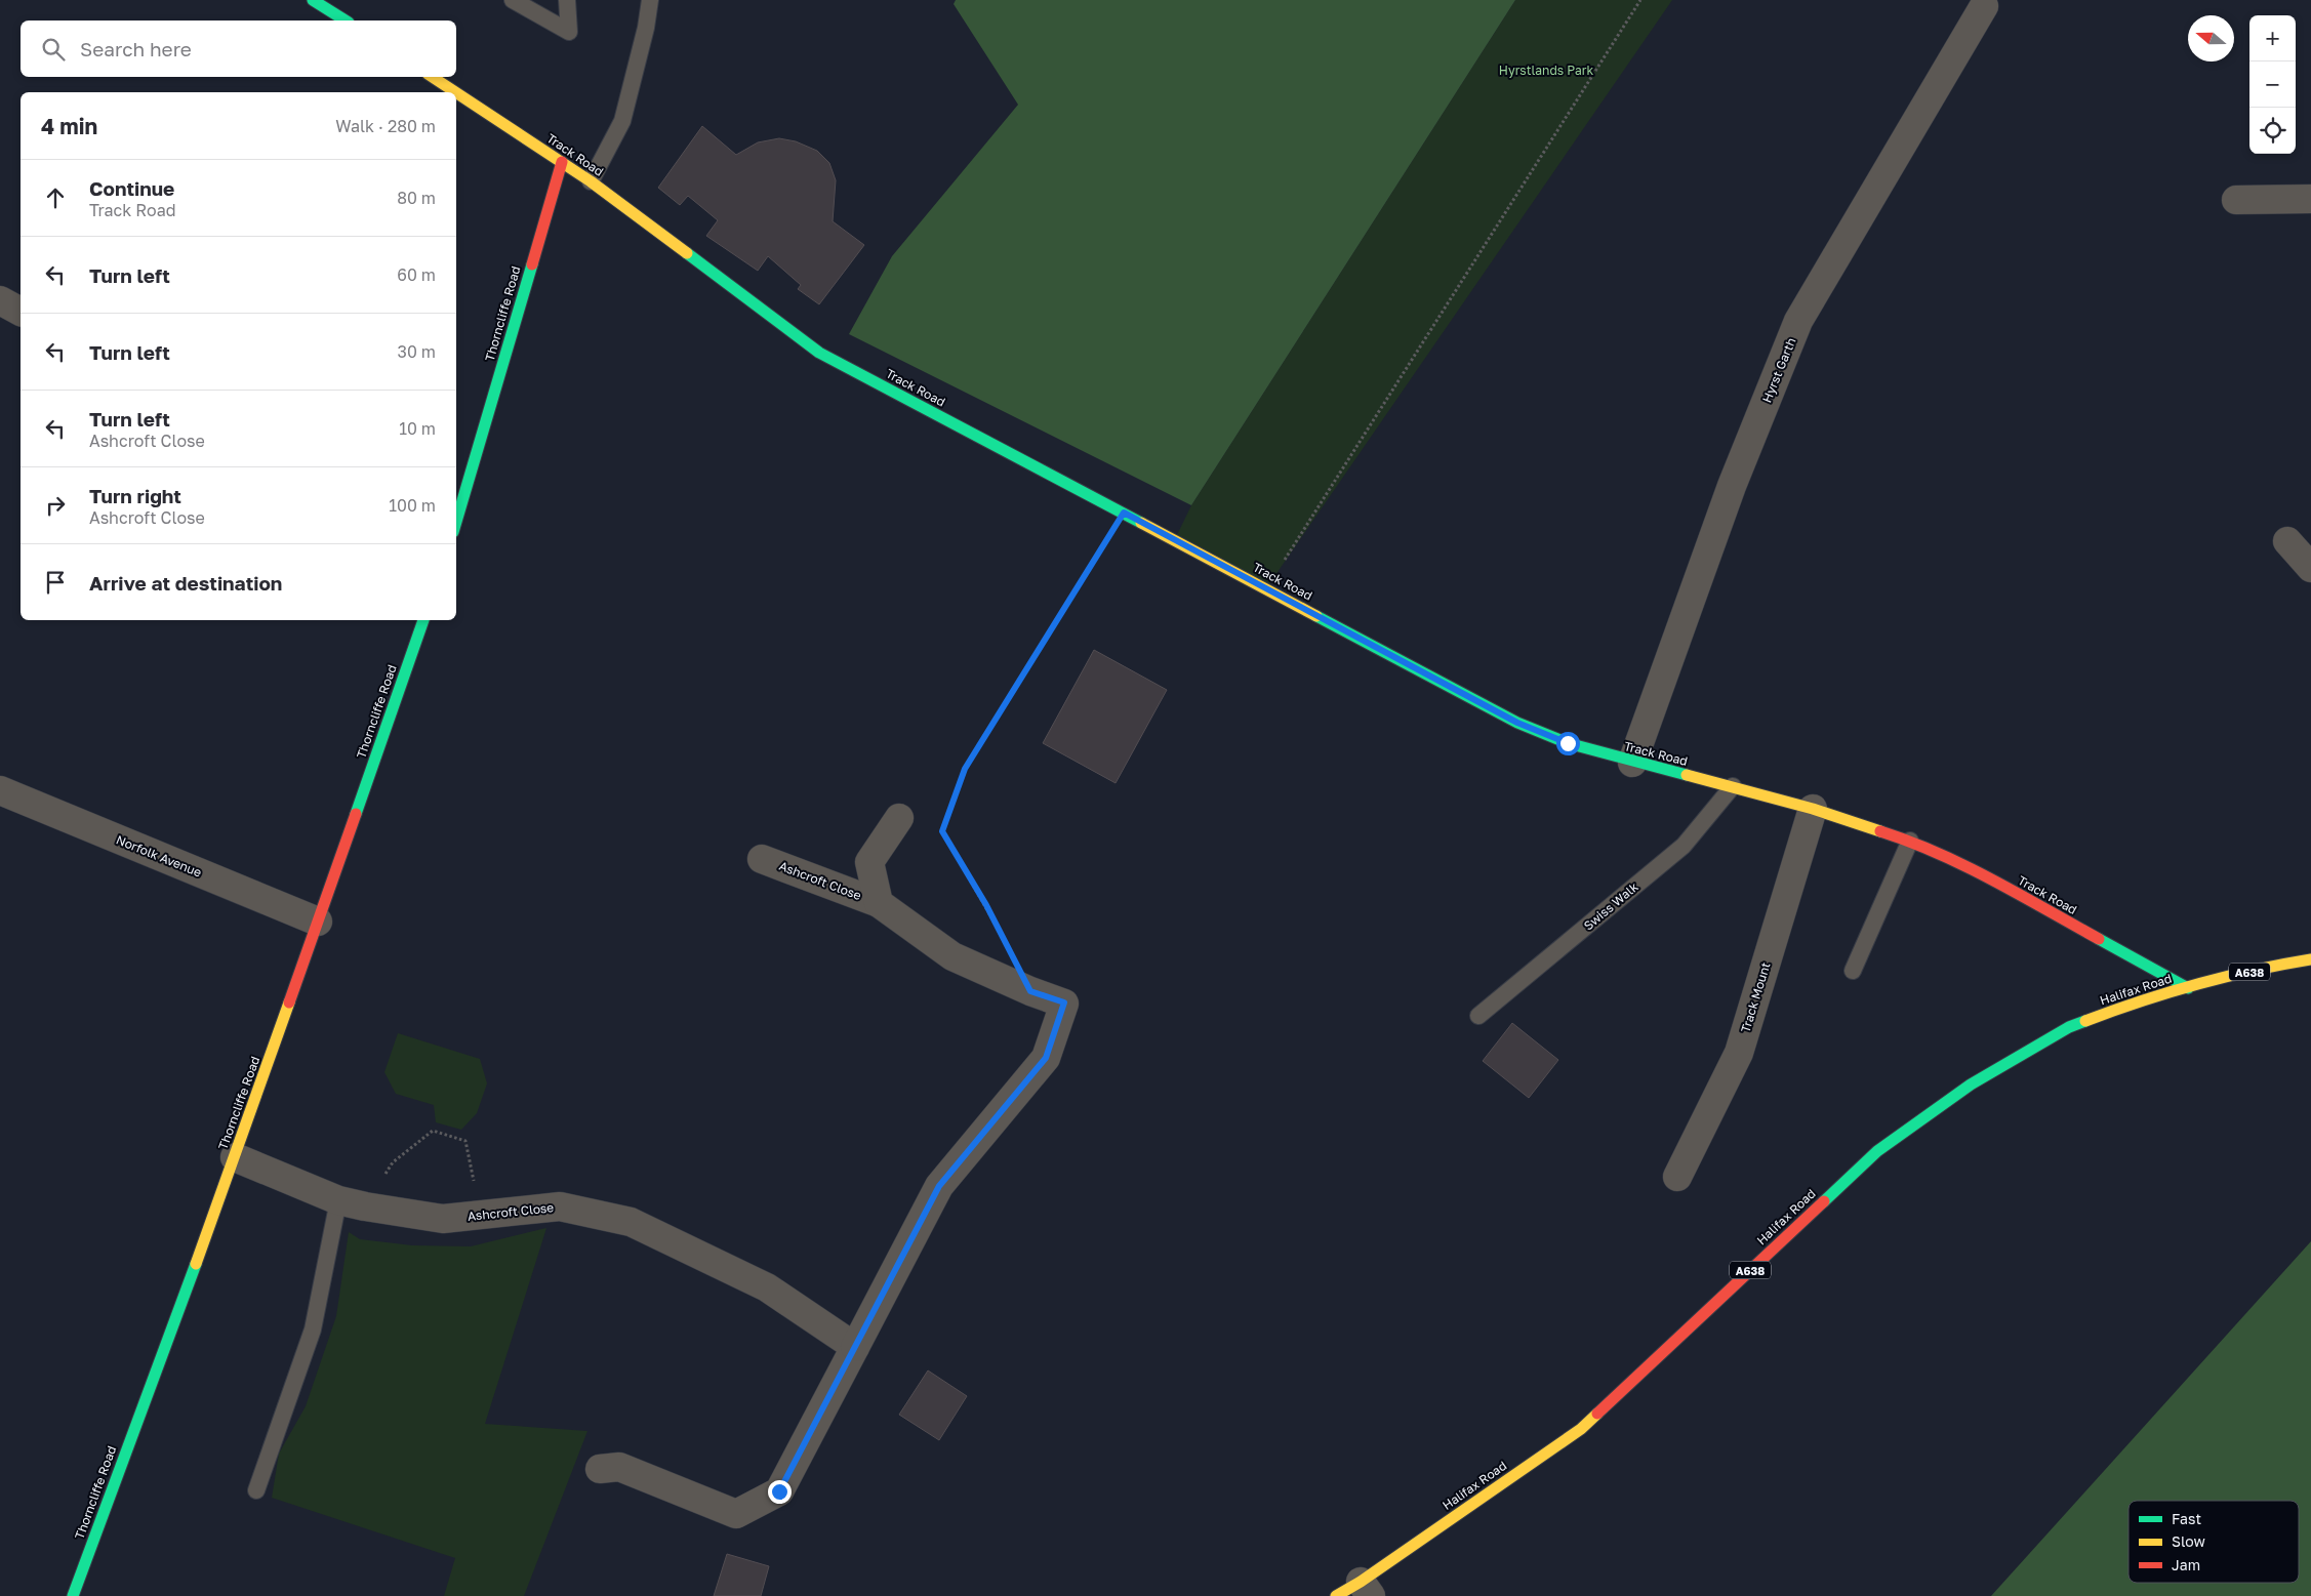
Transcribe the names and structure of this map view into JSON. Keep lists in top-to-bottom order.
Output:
{
  "streets": {
    "street": [
      "Track Road",
      "Thorncliffe Road",
      "Hyrst Garth",
      "Norfolk Avenue",
      "Ashcroft Close",
      "A638",
      "Halifax Road",
      "Track Mount"
    ],
    "lane": ["Swiss Walk"]
  },
  "crossings": [
    ["Track Road", "Thorncliffe Road"],
    ["Track Road", "Hyrst Garth"],
    ["Track Road", "Swiss Walk"],
    ["Track Road", "Halifax Road"],
    ["Track Road", "Track Mount"],
    ["Thorncliffe Road", "Norfolk Avenue"],
    ["Thorncliffe Road", "Ashcroft Close"]
  ],
  "parks": ["Hyrstlands Park"],
  "legend": ["Fast", "Slow", "Jam"],
  "north": "left",
  "page": {
    "map_buttons": ["+", "−"],
    "search": "Search here",
    "heading": ["4 min", "Walk · 280 m"],
    "list": [
      ["Continue", "Track Road", "80 m"],
      ["Turn left", "60 m"],
      ["Turn left", "30 m"],
      ["Turn left", "Ashcroft Close", "10 m"],
      ["Turn right", "Ashcroft Close", "100 m"],
      "Arrive at destination"
    ]
  }
}
